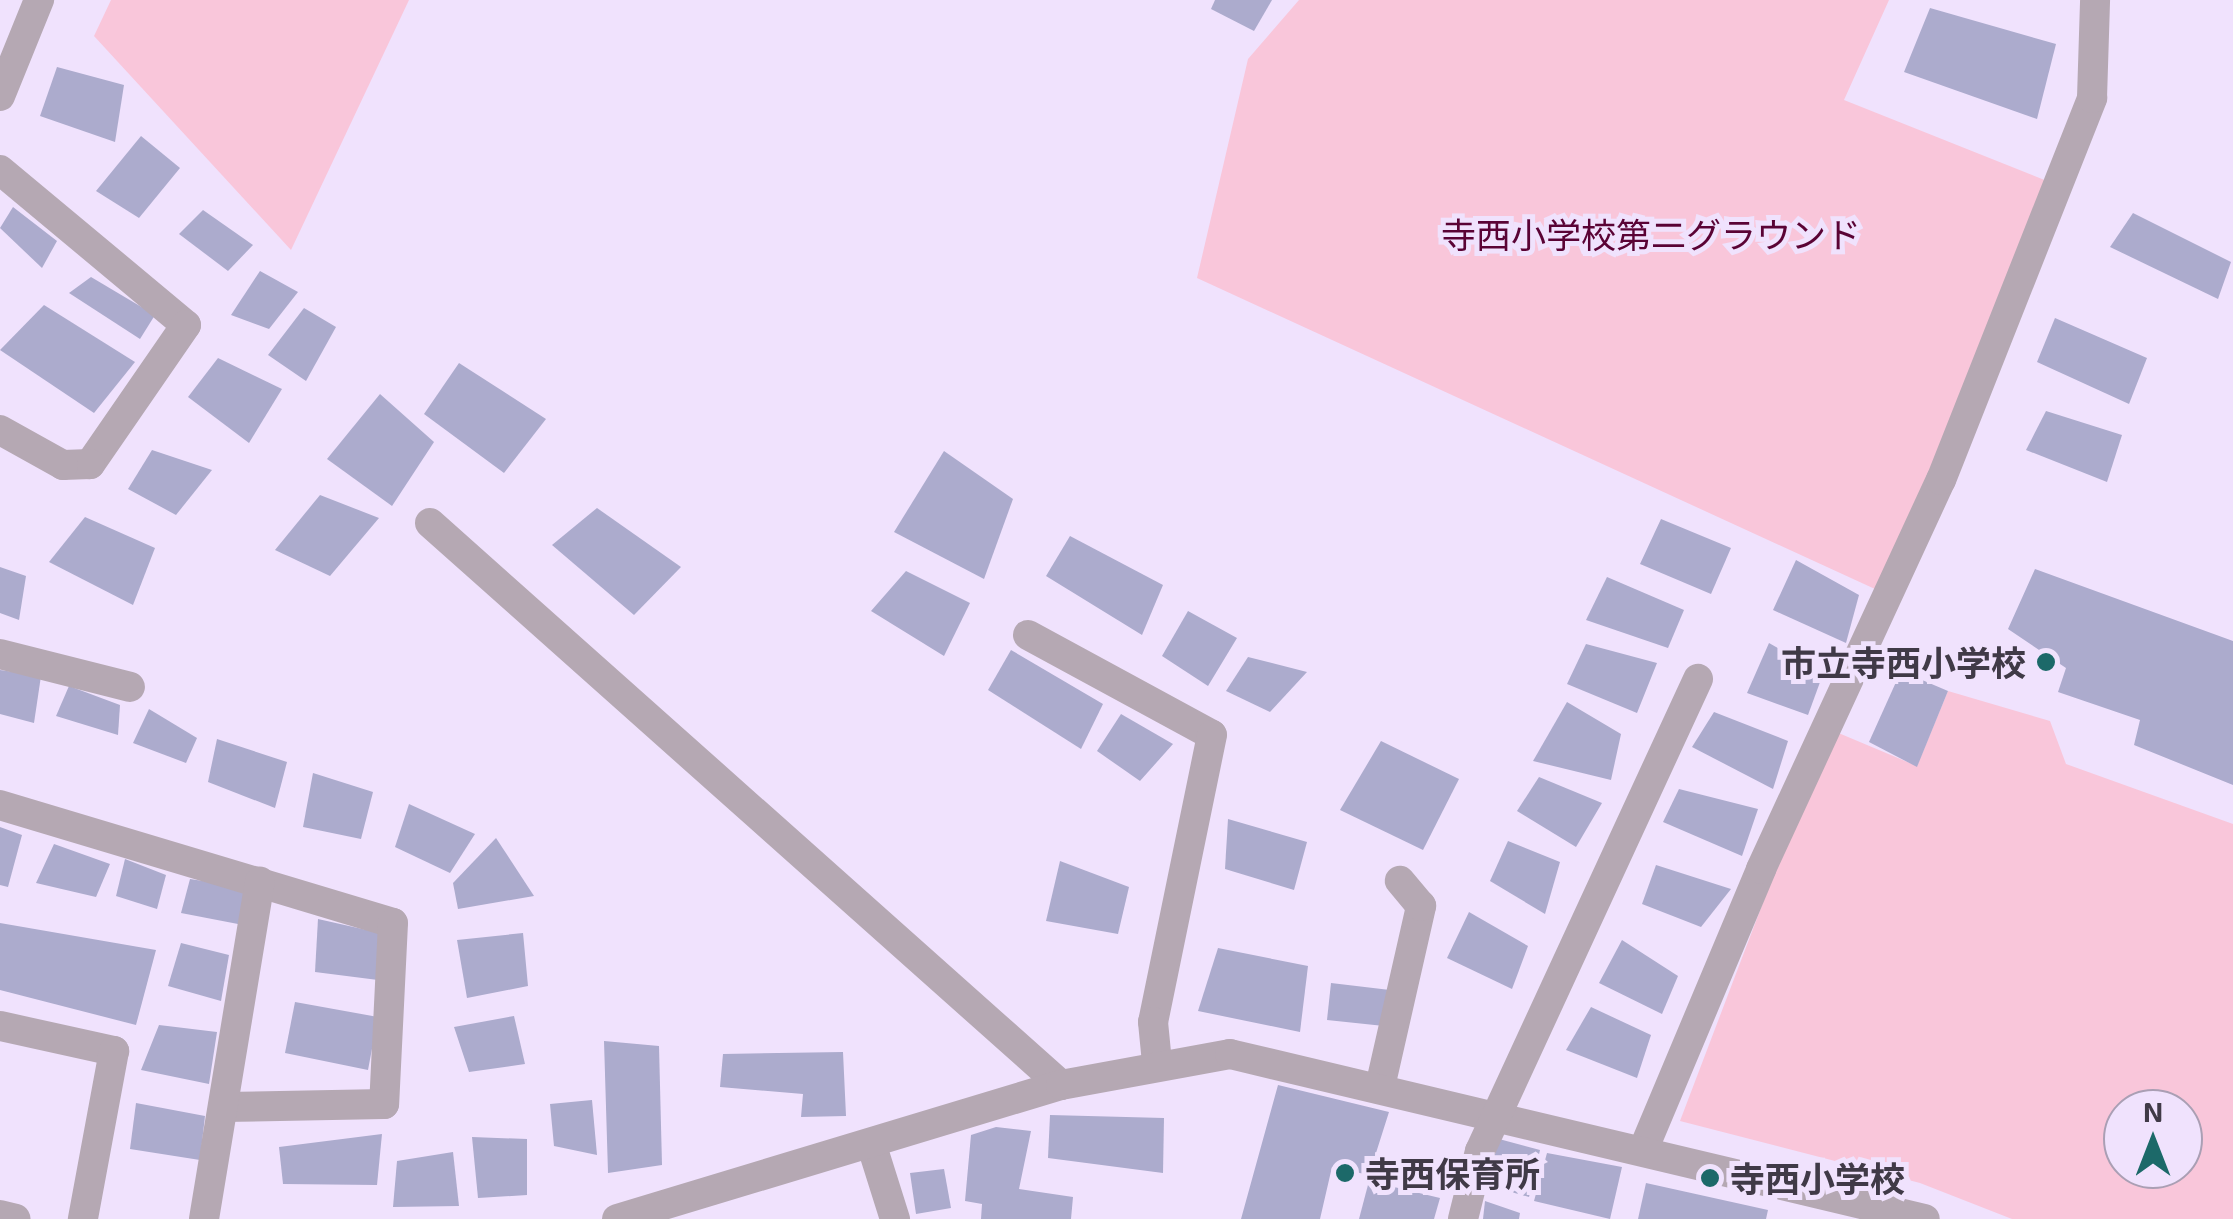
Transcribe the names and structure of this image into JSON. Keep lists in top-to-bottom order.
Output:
{
  "parks": ["寺西小学校第二グラウンド"],
  "places": ["市立寺西小学校", "寺西保育所", "寺西小学校"],
  "north": "top"
}
